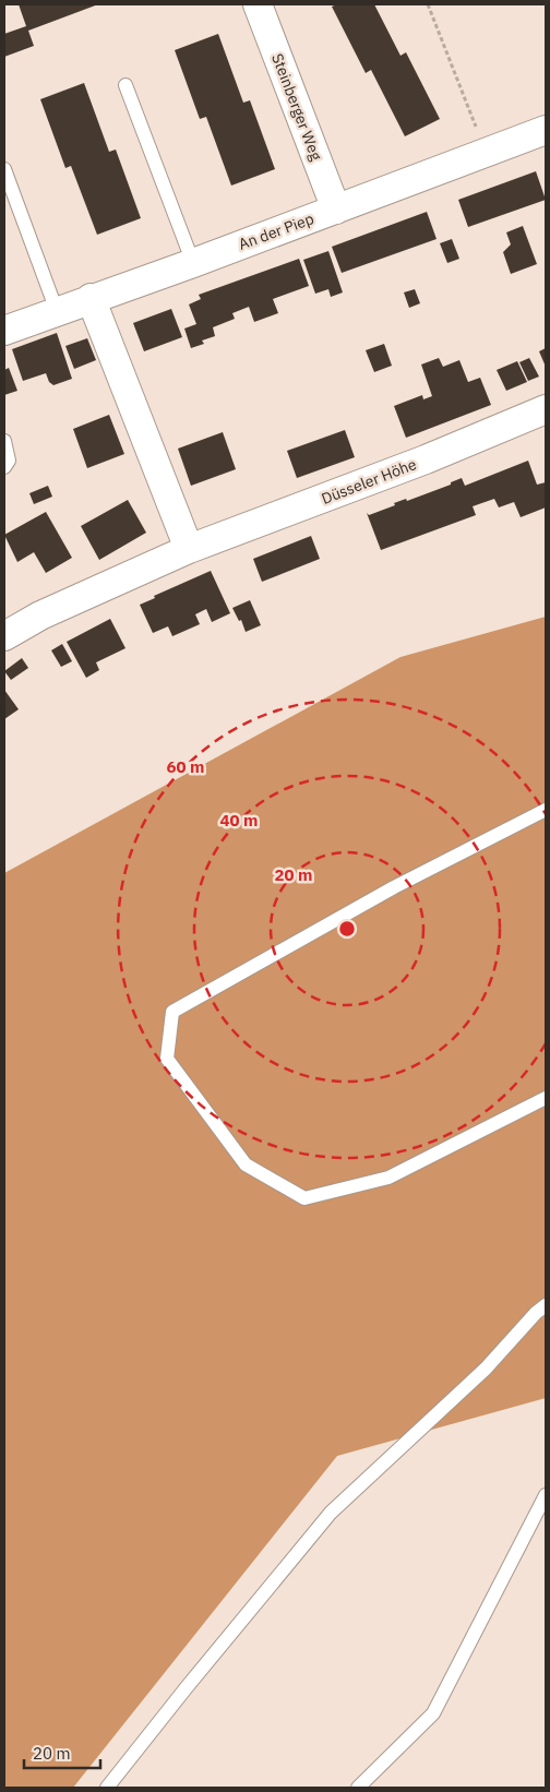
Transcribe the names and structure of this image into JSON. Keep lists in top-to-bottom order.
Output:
{
  "streets": {
    "street": ["Steinberger Weg", "An der Piep", "Düsseler Höhe"]
  },
  "crossings": [
    ["Steinberger Weg", "An der Piep"]
  ],
  "scale_bar": "20 m",
  "rings": ["60 m", "40 m", "20 m"]
}
